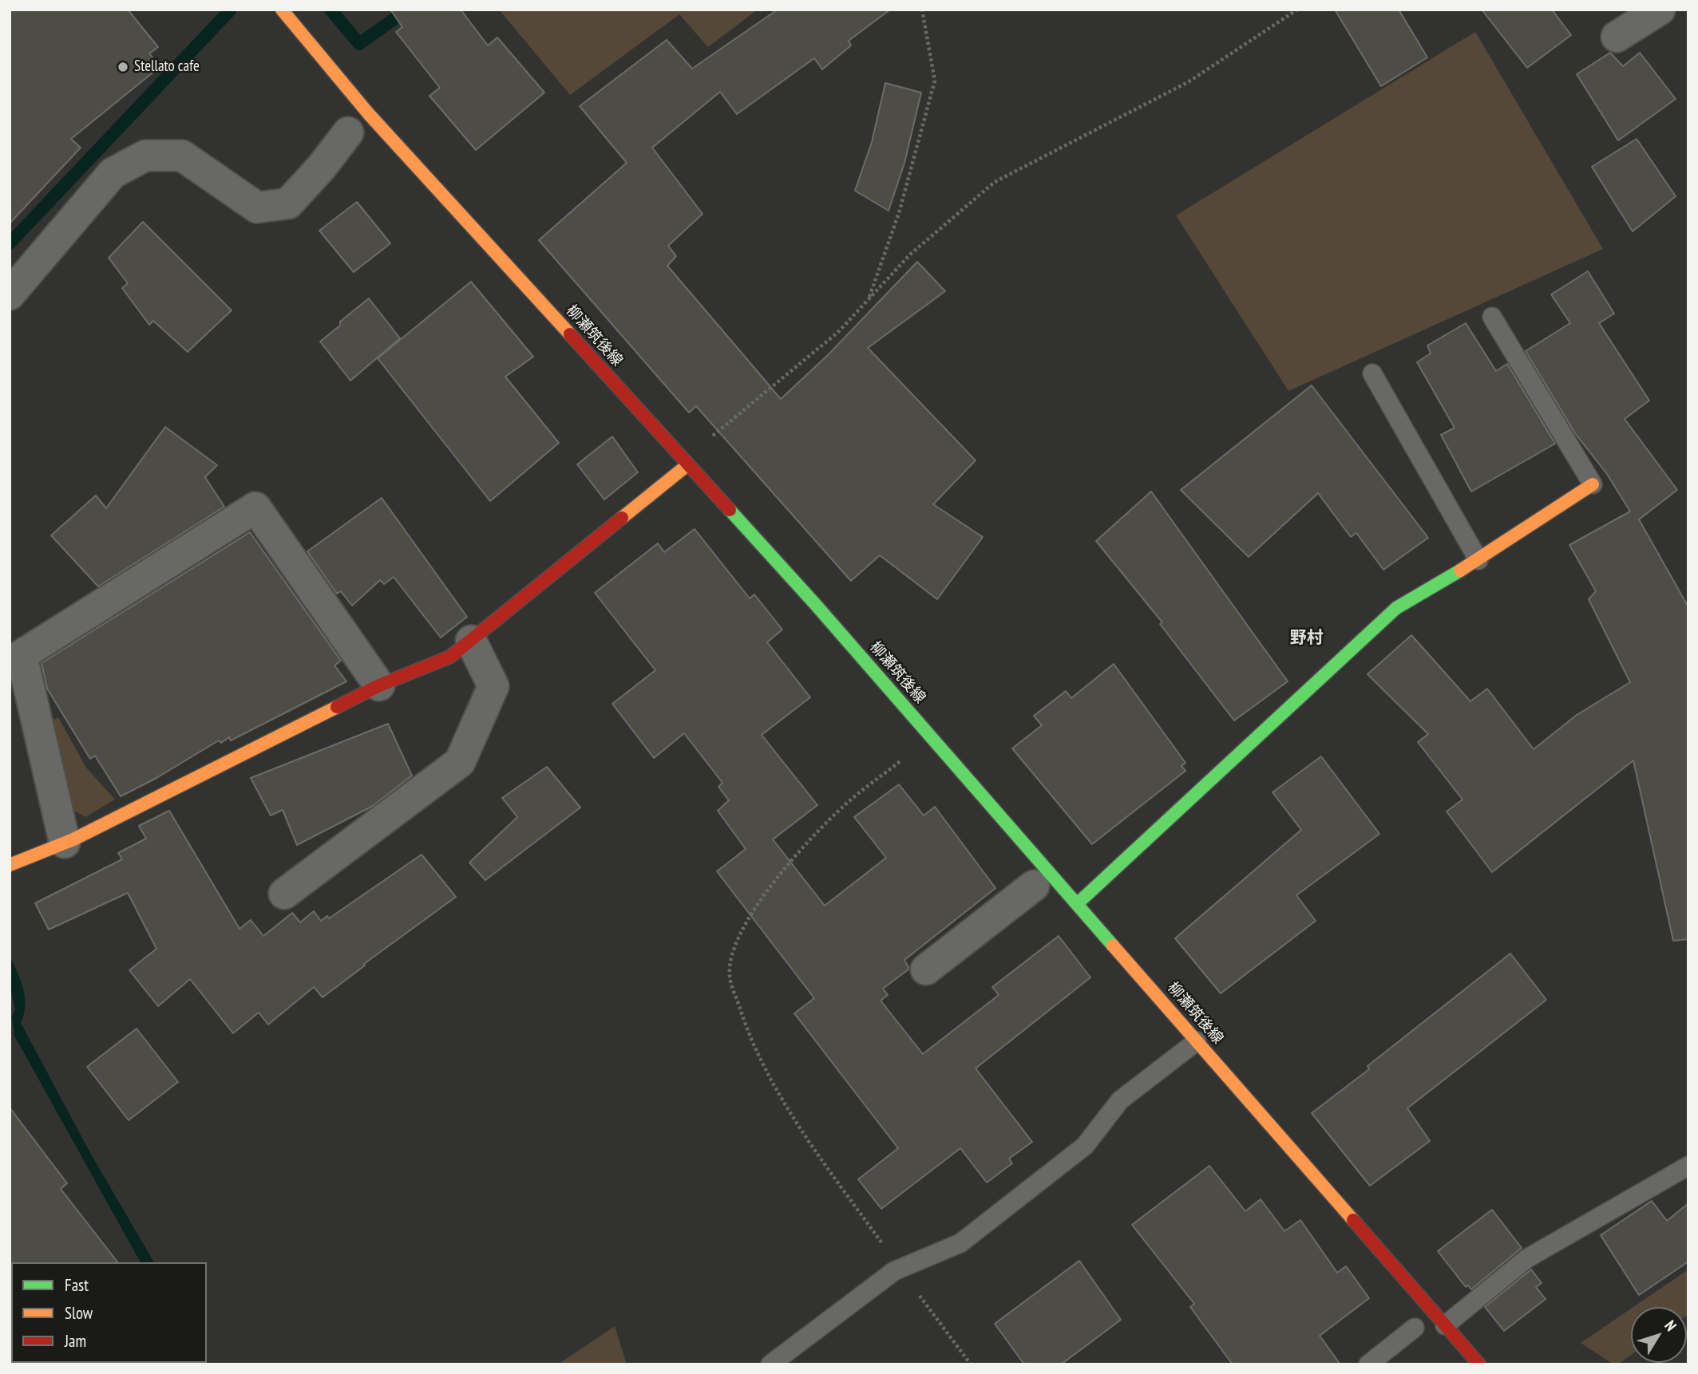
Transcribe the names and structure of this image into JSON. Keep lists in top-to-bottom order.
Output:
{
  "streets": {
    "main road": ["柳瀬筑後線"]
  },
  "districts": ["野村"],
  "places": ["Stellato cafe"],
  "legend": ["Fast", "Slow", "Jam"],
  "north": "top right"
}
